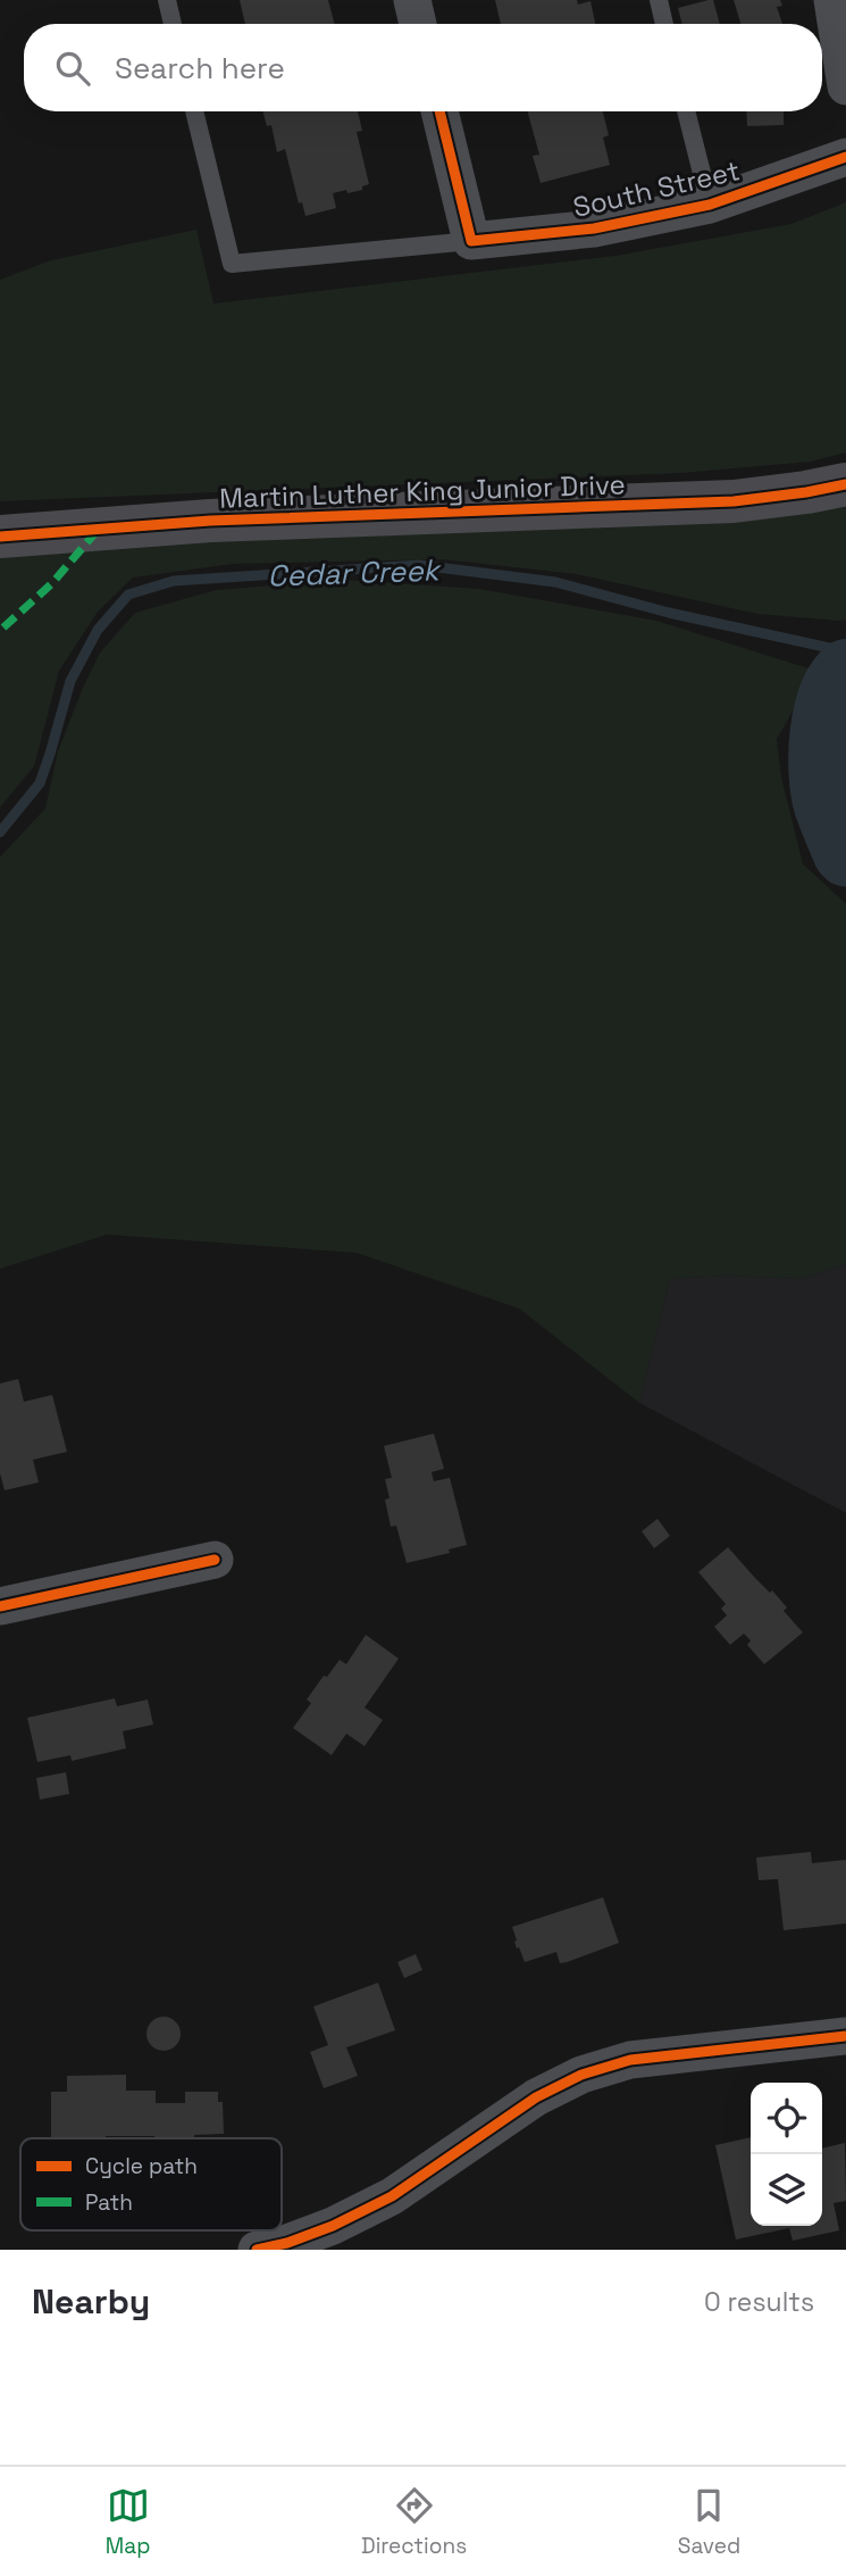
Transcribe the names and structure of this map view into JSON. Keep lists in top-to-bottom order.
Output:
{
  "streets": {
    "main road": ["Martin Luther King Junior Drive"],
    "street": ["South Street"]
  },
  "water": ["Cedar Creek"],
  "legend": ["Cycle path", "Path"],
  "page": {
    "search": "Search here",
    "heading": ["Nearby", "0 results"],
    "nav": ["Map", "Directions", "Saved"]
  }
}
